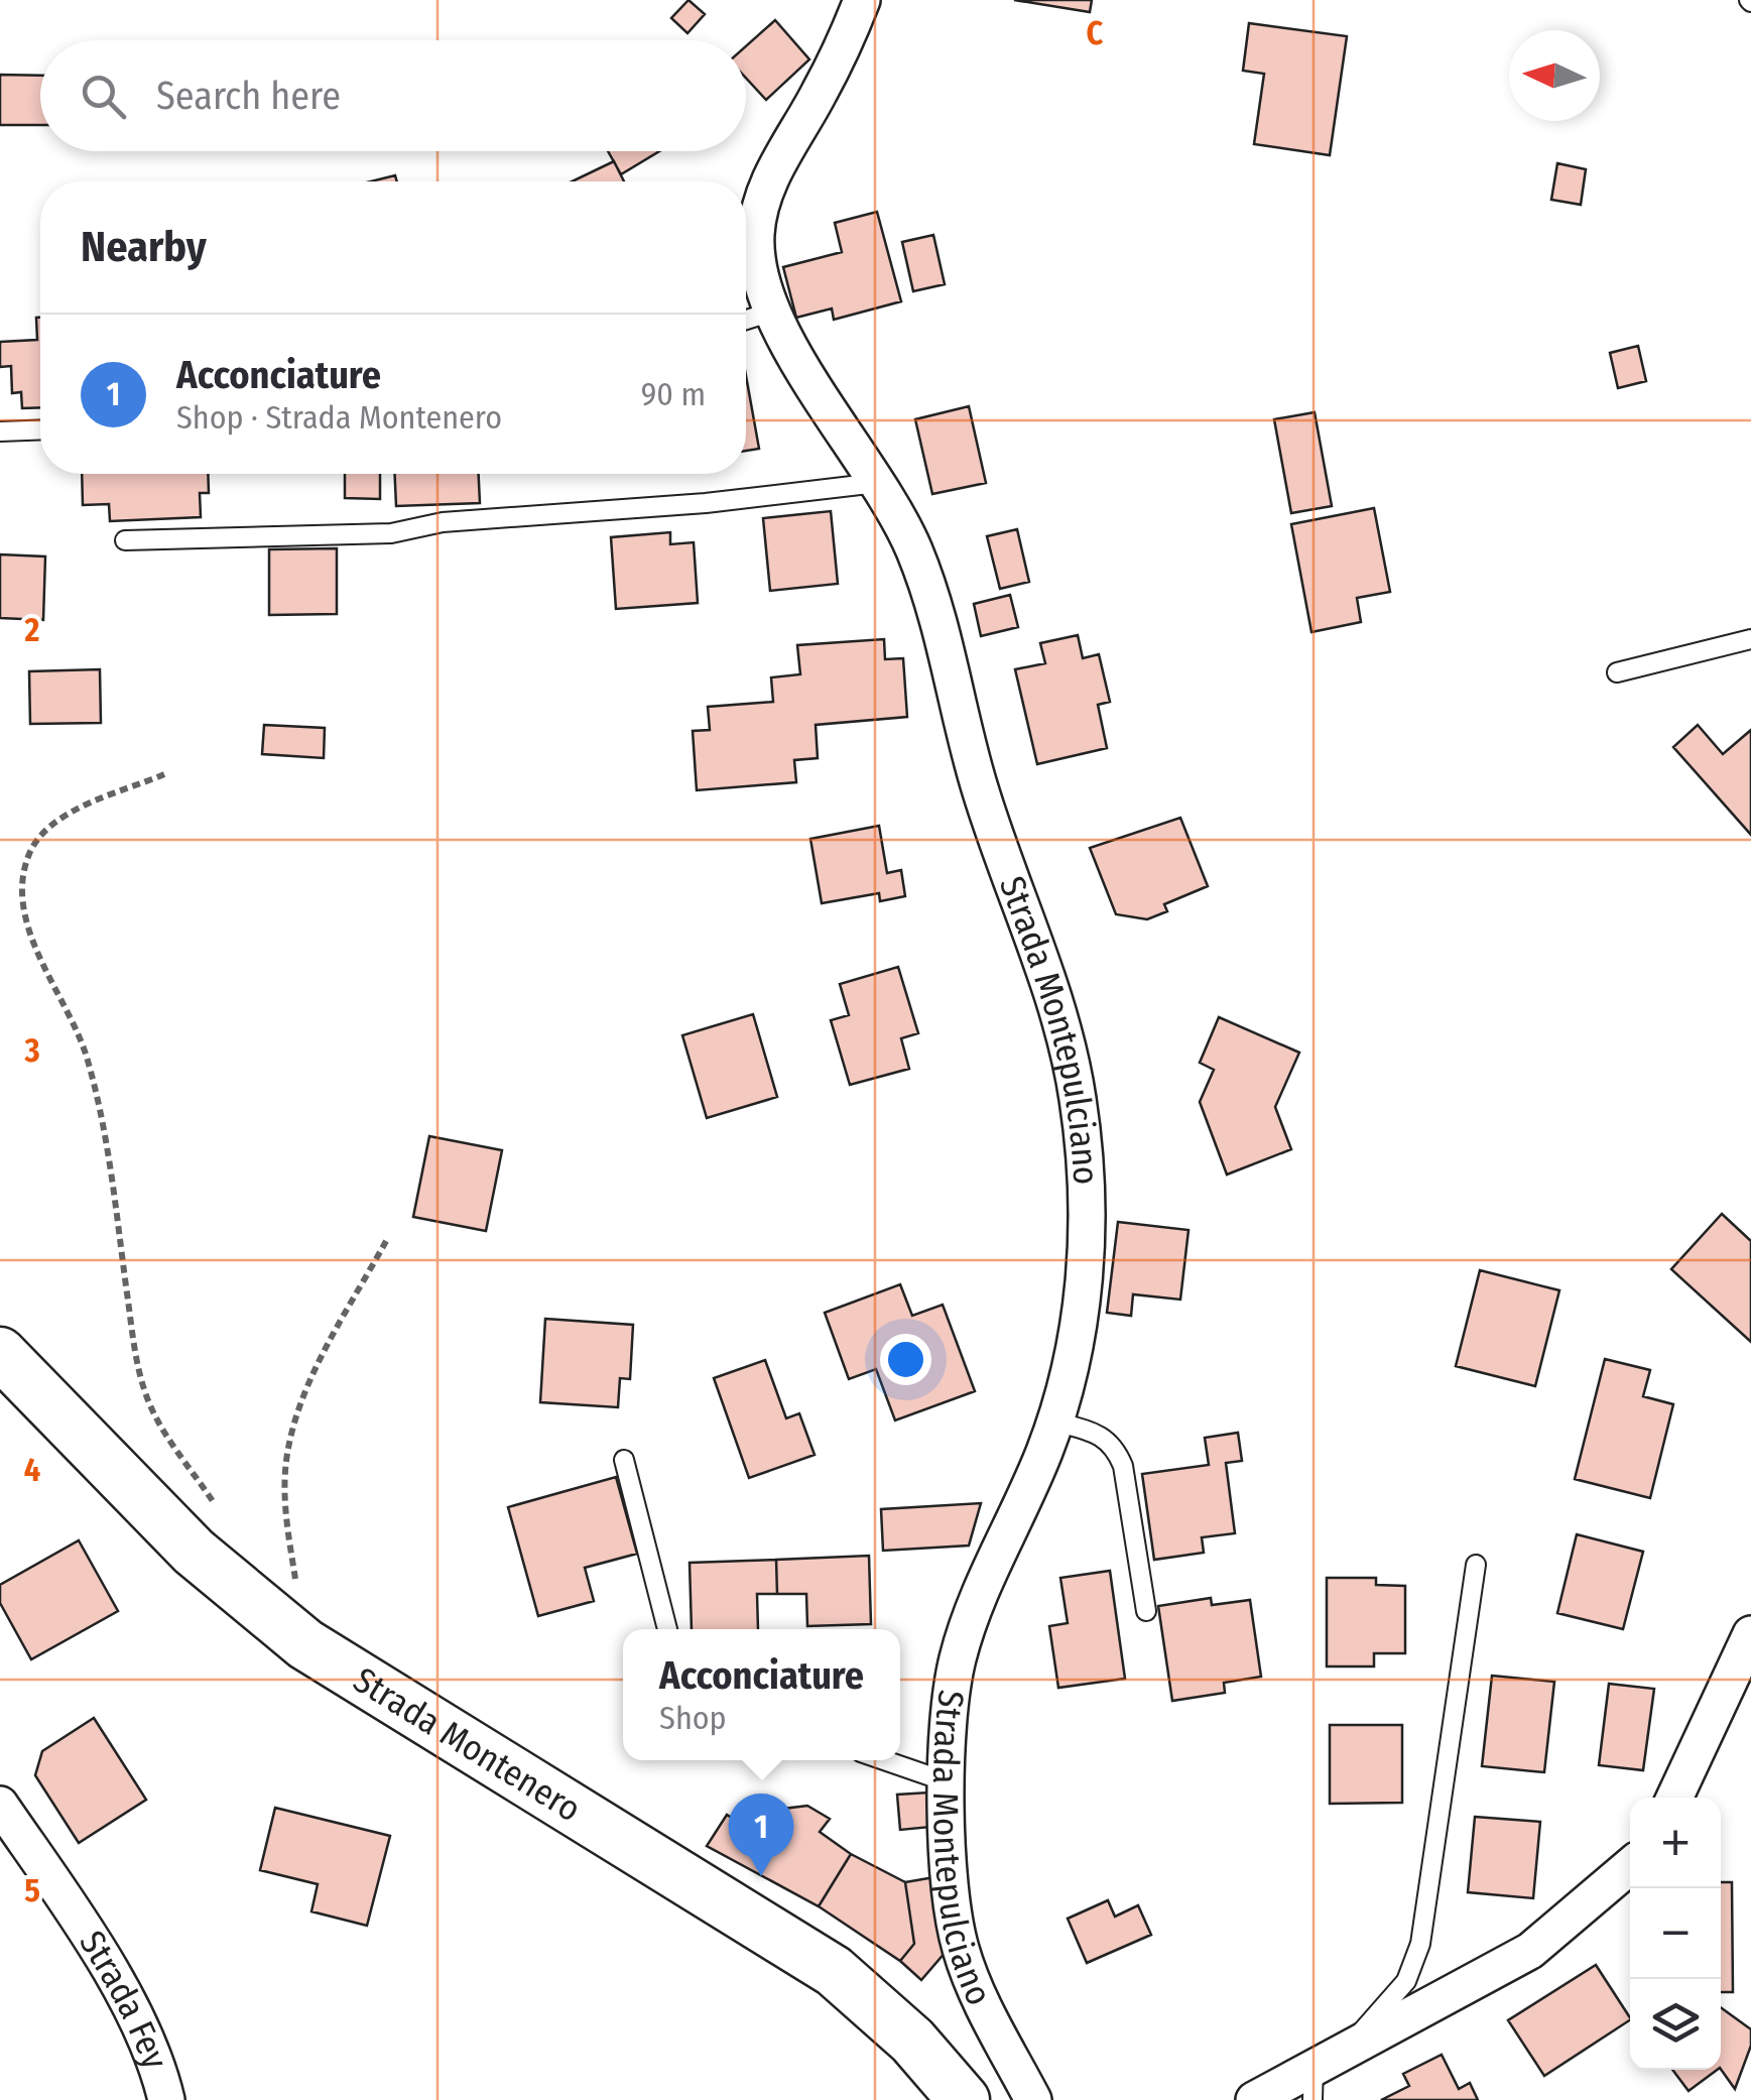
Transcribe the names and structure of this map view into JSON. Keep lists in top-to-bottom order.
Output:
{
  "streets": {
    "main road": ["Strada Montenero"],
    "street": ["Strada Montepulciano", "Strada Fey"]
  },
  "north": "left",
  "page": {
    "search": "Search here",
    "heading": "Nearby",
    "list": [
      {
        "mark": "1",
        "name": "Acconciature",
        "note": "Shop · Strada Montenero",
        "value": "90 m"
      }
    ],
    "popup": ["Acconciature", "Shop"],
    "pins": "1",
    "map_buttons": ["+", "−"]
  },
  "grid": {
    "columns": ["C"],
    "rows": [
      "2",
      "3",
      "4",
      "5"
    ]
  }
}
